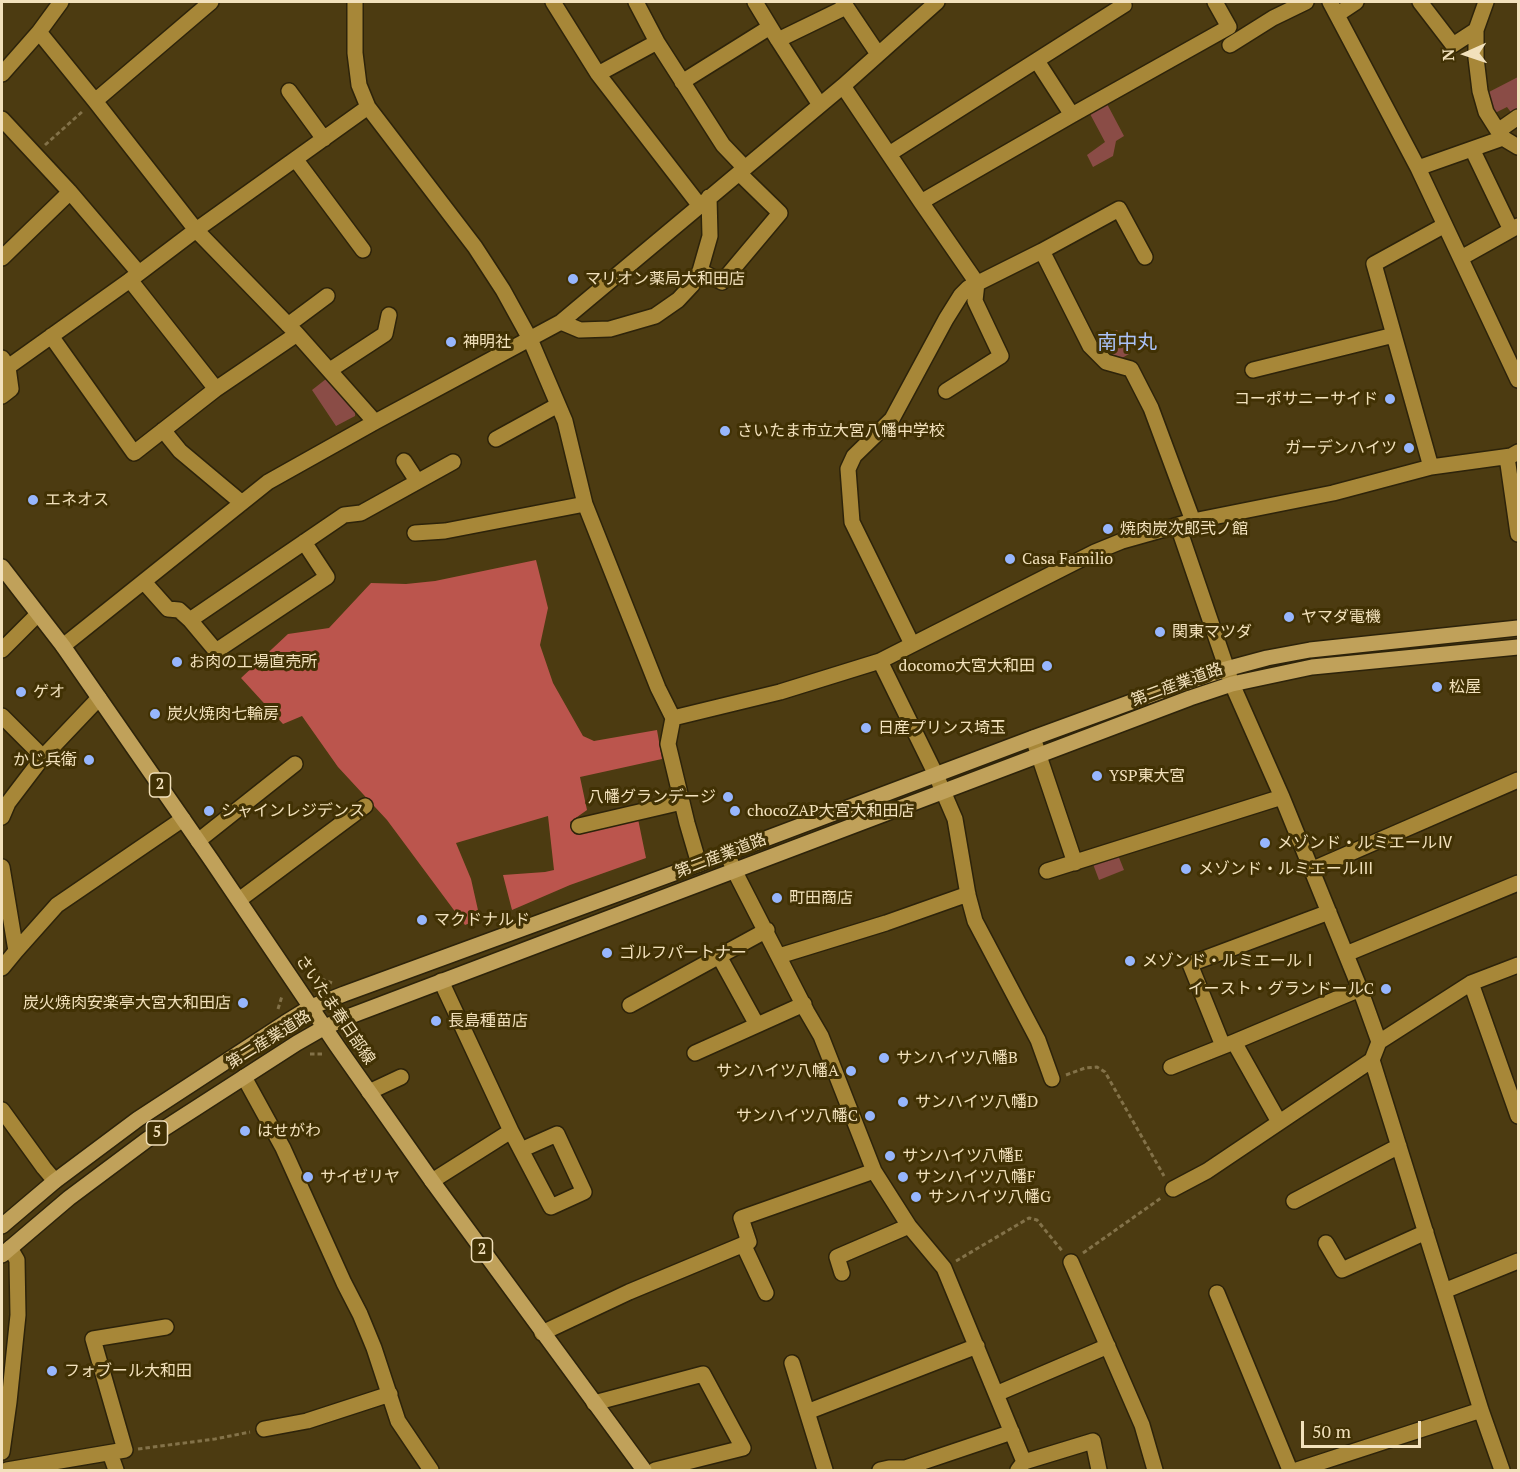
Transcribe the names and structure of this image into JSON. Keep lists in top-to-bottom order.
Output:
{
  "streets": {
    "main road": [
      "第二産業道路",
      "2",
      "さいたま春日部線",
      "5"
    ]
  },
  "crossings": [
    ["第二産業道路", "さいたま春日部線"]
  ],
  "districts": ["南中丸"],
  "places": [
    "マリオン薬局大和田店",
    "神明社",
    "コーポサニーサイド",
    "さいたま市立大宮八幡中学校",
    "ガーデンハイツ",
    "エネオス",
    "焼肉炭次郎弐ノ館",
    "Casa Familio",
    "ヤマダ電機",
    "関東マツダ",
    "お肉の工場直売所",
    "docomo大宮大和田",
    "松屋",
    "ゲオ",
    "炭火焼肉七輪房",
    "日産プリンス埼玉",
    "かじ兵衛",
    "YSP東大宮",
    "八幡グランデージ",
    "シャインレジデンス",
    "chocoZAP大宮大和田店",
    "メゾンド・ルミエールⅣ",
    "メゾンド・ルミエールⅢ",
    "町田商店",
    "マクドナルド",
    "ゴルフパートナー",
    "メゾンド・ルミエールⅠ",
    "イースト・グランドールC",
    "炭火焼肉安楽亭大宮大和田店",
    "長島種苗店",
    "サンハイツ八幡B",
    "サンハイツ八幡A",
    "サンハイツ八幡D",
    "サンハイツ八幡C",
    "はせがわ",
    "サンハイツ八幡E",
    "サイゼリヤ",
    "サンハイツ八幡F",
    "サンハイツ八幡G",
    "フォブール大和田"
  ],
  "scale_bar": "50 m",
  "north": "left"
}
